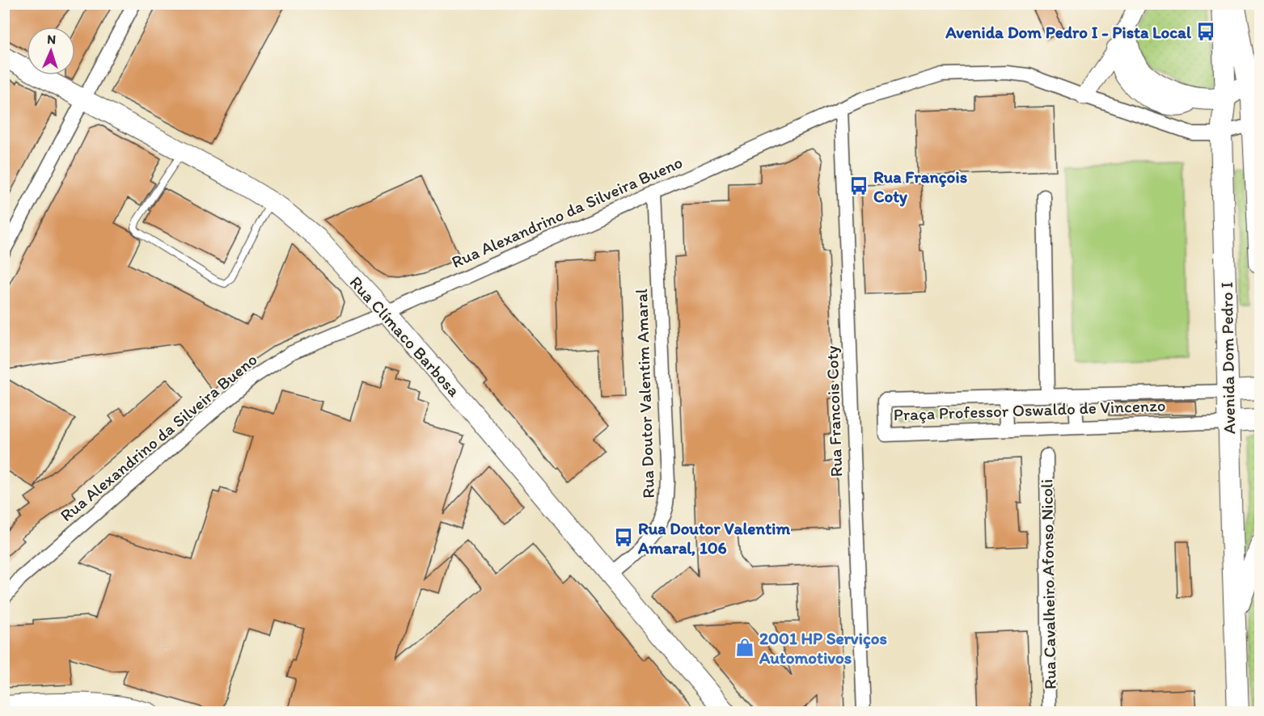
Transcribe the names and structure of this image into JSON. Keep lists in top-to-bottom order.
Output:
{
  "streets": {
    "main road": ["Rua Clímaco Barbosa", "Avenida Dom Pedro I"],
    "street": [
      "Rua Alexandrino da Silveira Bueno",
      "Rua Doutor Valentim Amaral",
      "Praça Professor Oswaldo de Vincenzo",
      "Rua Francois Coty",
      "Rua Cavalheiro Afonso Nicoli"
    ]
  },
  "crossings": [
    ["Rua Alexandrino da Silveira Bueno", "Rua Clímaco Barbosa"],
    ["Rua Alexandrino da Silveira Bueno", "Avenida Dom Pedro I"],
    ["Rua Alexandrino da Silveira Bueno", "Rua Doutor Valentim Amaral"],
    ["Rua Alexandrino da Silveira Bueno", "Rua Francois Coty"],
    ["Rua Clímaco Barbosa", "Rua Doutor Valentim Amaral"],
    ["Avenida Dom Pedro I", "Praça Professor Oswaldo de Vincenzo"]
  ],
  "places": {
    "bus stop": ["Avenida Dom Pedro I - Pista Local", "Rua François Coty", "Rua Doutor Valentim Amaral, 106"],
    "shop": ["2001 HP Serviços Automotivos"]
  },
  "north": "top"
}
